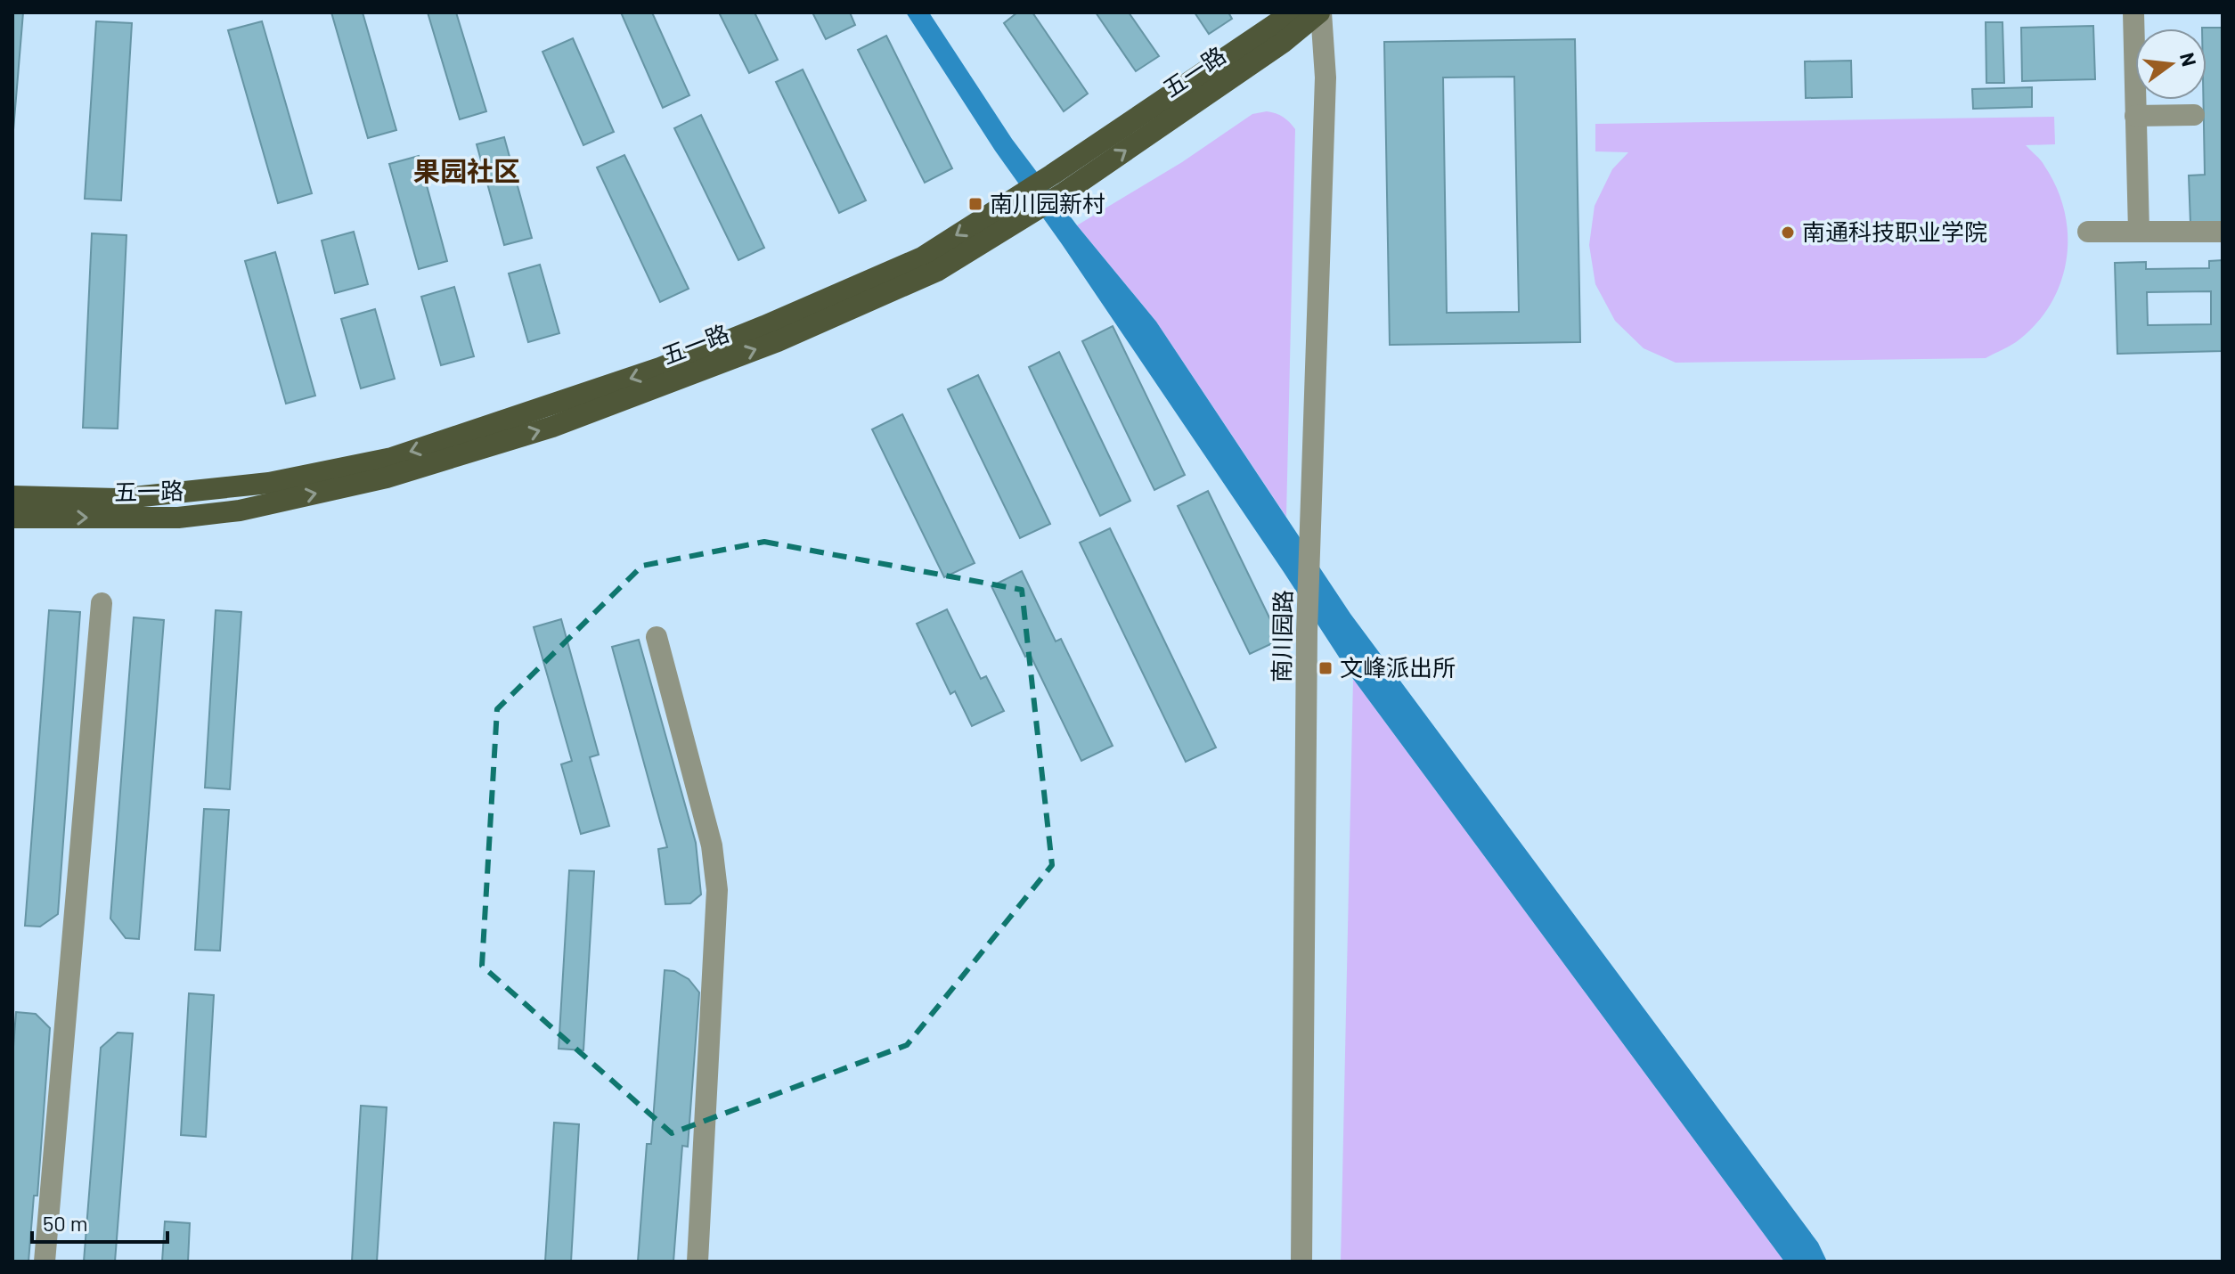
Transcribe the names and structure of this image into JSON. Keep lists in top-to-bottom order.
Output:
{
  "streets": {
    "main road": ["五一路"],
    "street": ["南川园路"]
  },
  "crossings": [
    ["五一路", "南川园路"]
  ],
  "districts": ["果园社区"],
  "places": {
    "transit": ["南川园新村", "文峰派出所"],
    "other": ["南通科技职业学院"]
  },
  "scale_bar": "50 m",
  "north": "right"
}
